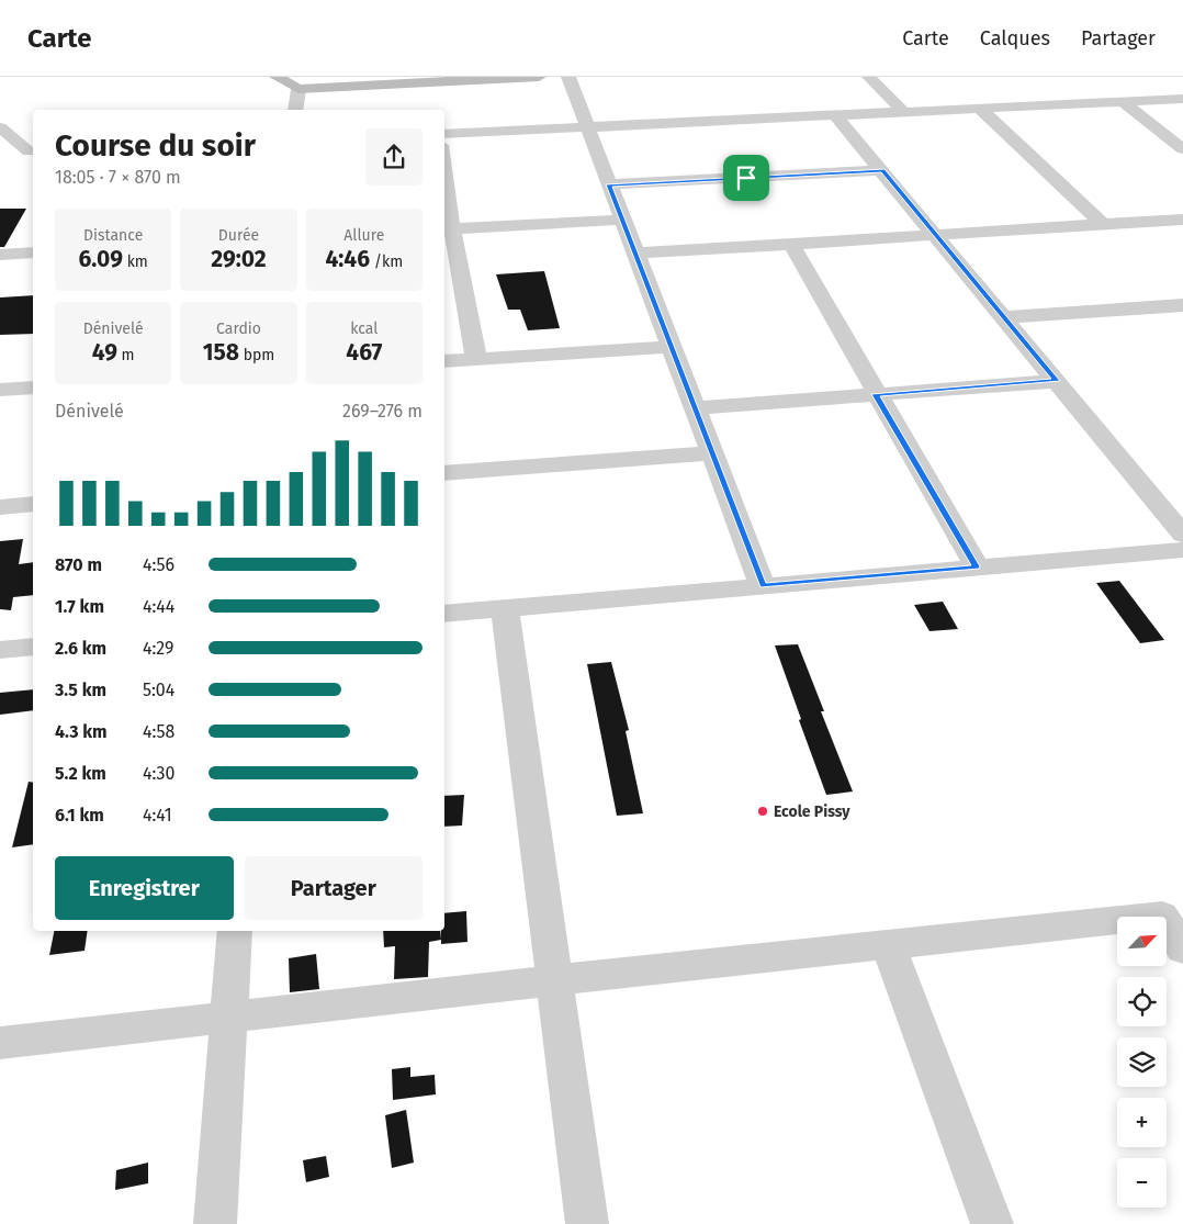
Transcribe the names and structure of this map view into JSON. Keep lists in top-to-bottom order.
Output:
{
  "places": ["Ecole Pissy"],
  "north": "top right",
  "page": {
    "header": "Carte",
    "nav": ["Carte", "Calques", "Partager"],
    "heading": ["Course du soir", "18:05 · 7 × 870 m"],
    "stats": [
      ["Distance", "6.09 km"],
      ["Durée", "29:02"],
      ["Allure", "4:46 /km"],
      ["Dénivelé", "49 m"],
      ["Cardio", "158 bpm"],
      ["kcal", "467"]
    ],
    "chart": ["Dénivelé", "269–276 m"],
    "list": [
      {
        "name": "870 m",
        "note": "4:56"
      },
      {
        "name": "1.7 km",
        "note": "4:44"
      },
      {
        "name": "2.6 km",
        "note": "4:29"
      },
      {
        "name": "3.5 km",
        "note": "5:04"
      },
      {
        "name": "4.3 km",
        "note": "4:58"
      },
      {
        "name": "5.2 km",
        "note": "4:30"
      },
      {
        "name": "6.1 km",
        "note": "4:41"
      }
    ],
    "buttons": ["Enregistrer", "Partager"],
    "map_buttons": ["+", "−"]
  }
}
